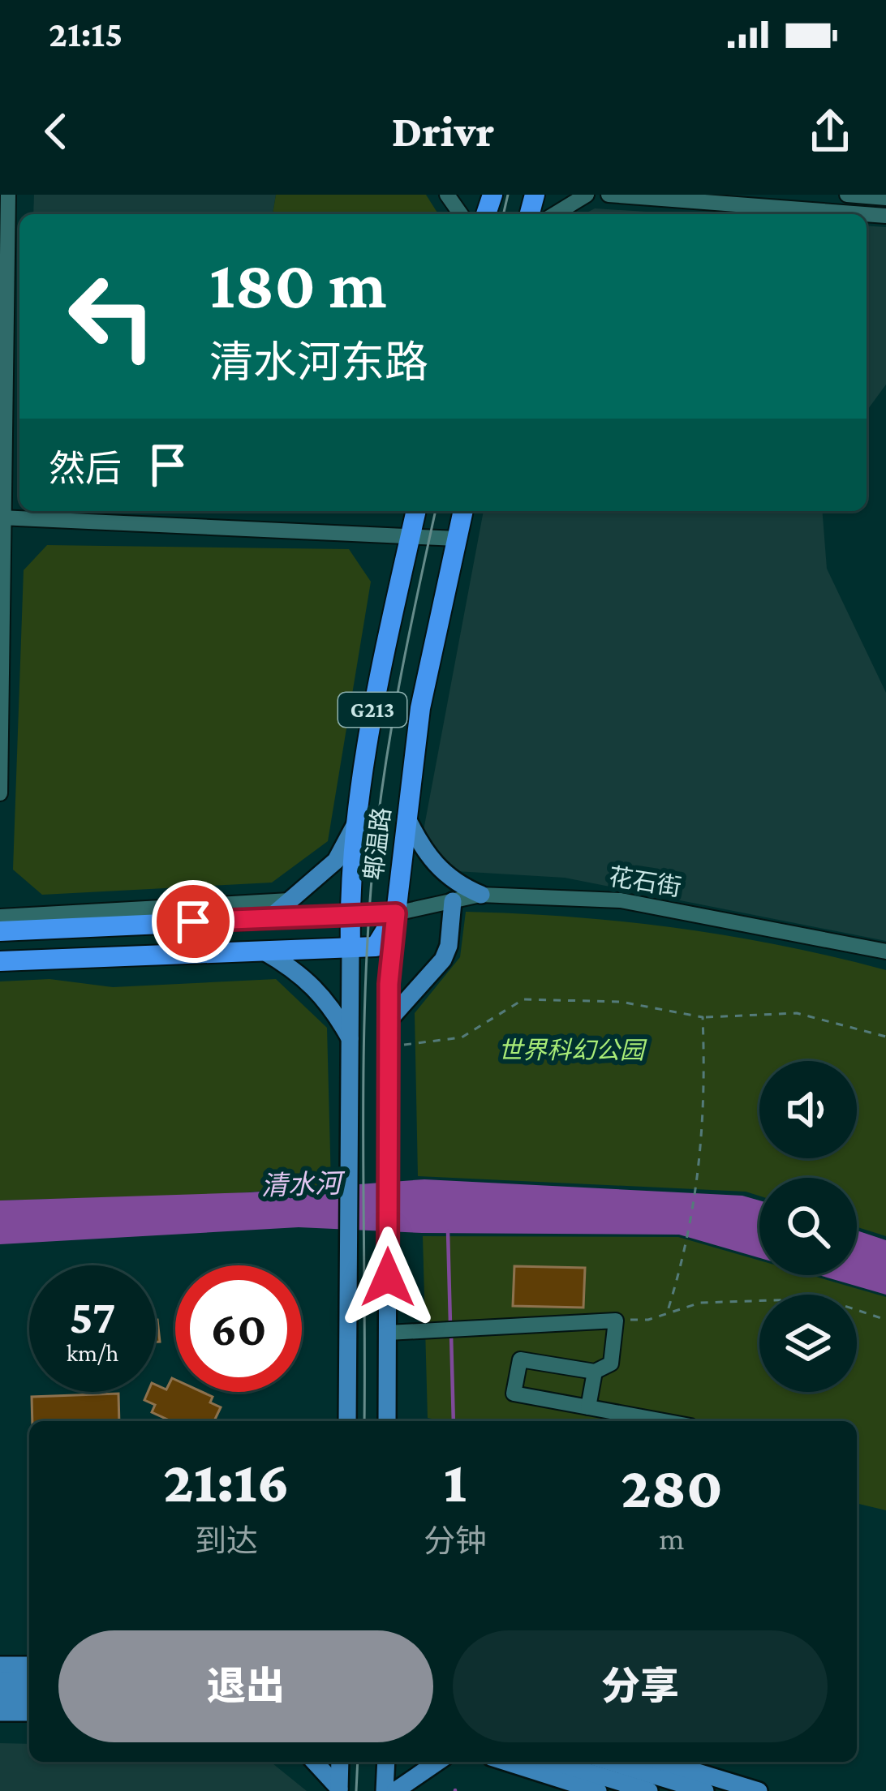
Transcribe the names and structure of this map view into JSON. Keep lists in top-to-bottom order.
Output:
{
  "streets": {
    "highway": ["G213", "郫温路"],
    "street": ["花石街"]
  },
  "crossings": [
    ["郫温路", "花石街"]
  ],
  "water": ["清水河"],
  "parks": ["世界科幻公园"],
  "page": {
    "status": "21:15",
    "header": "Drivr",
    "turn": ["180 m", "清水河东路"],
    "then": "然后",
    "speed": "57 km/h",
    "limit": "60",
    "eta": [
      "21:16",
      "到达",
      "1",
      "分钟",
      "280",
      "m"
    ],
    "buttons": ["退出", "分享"]
  }
}
